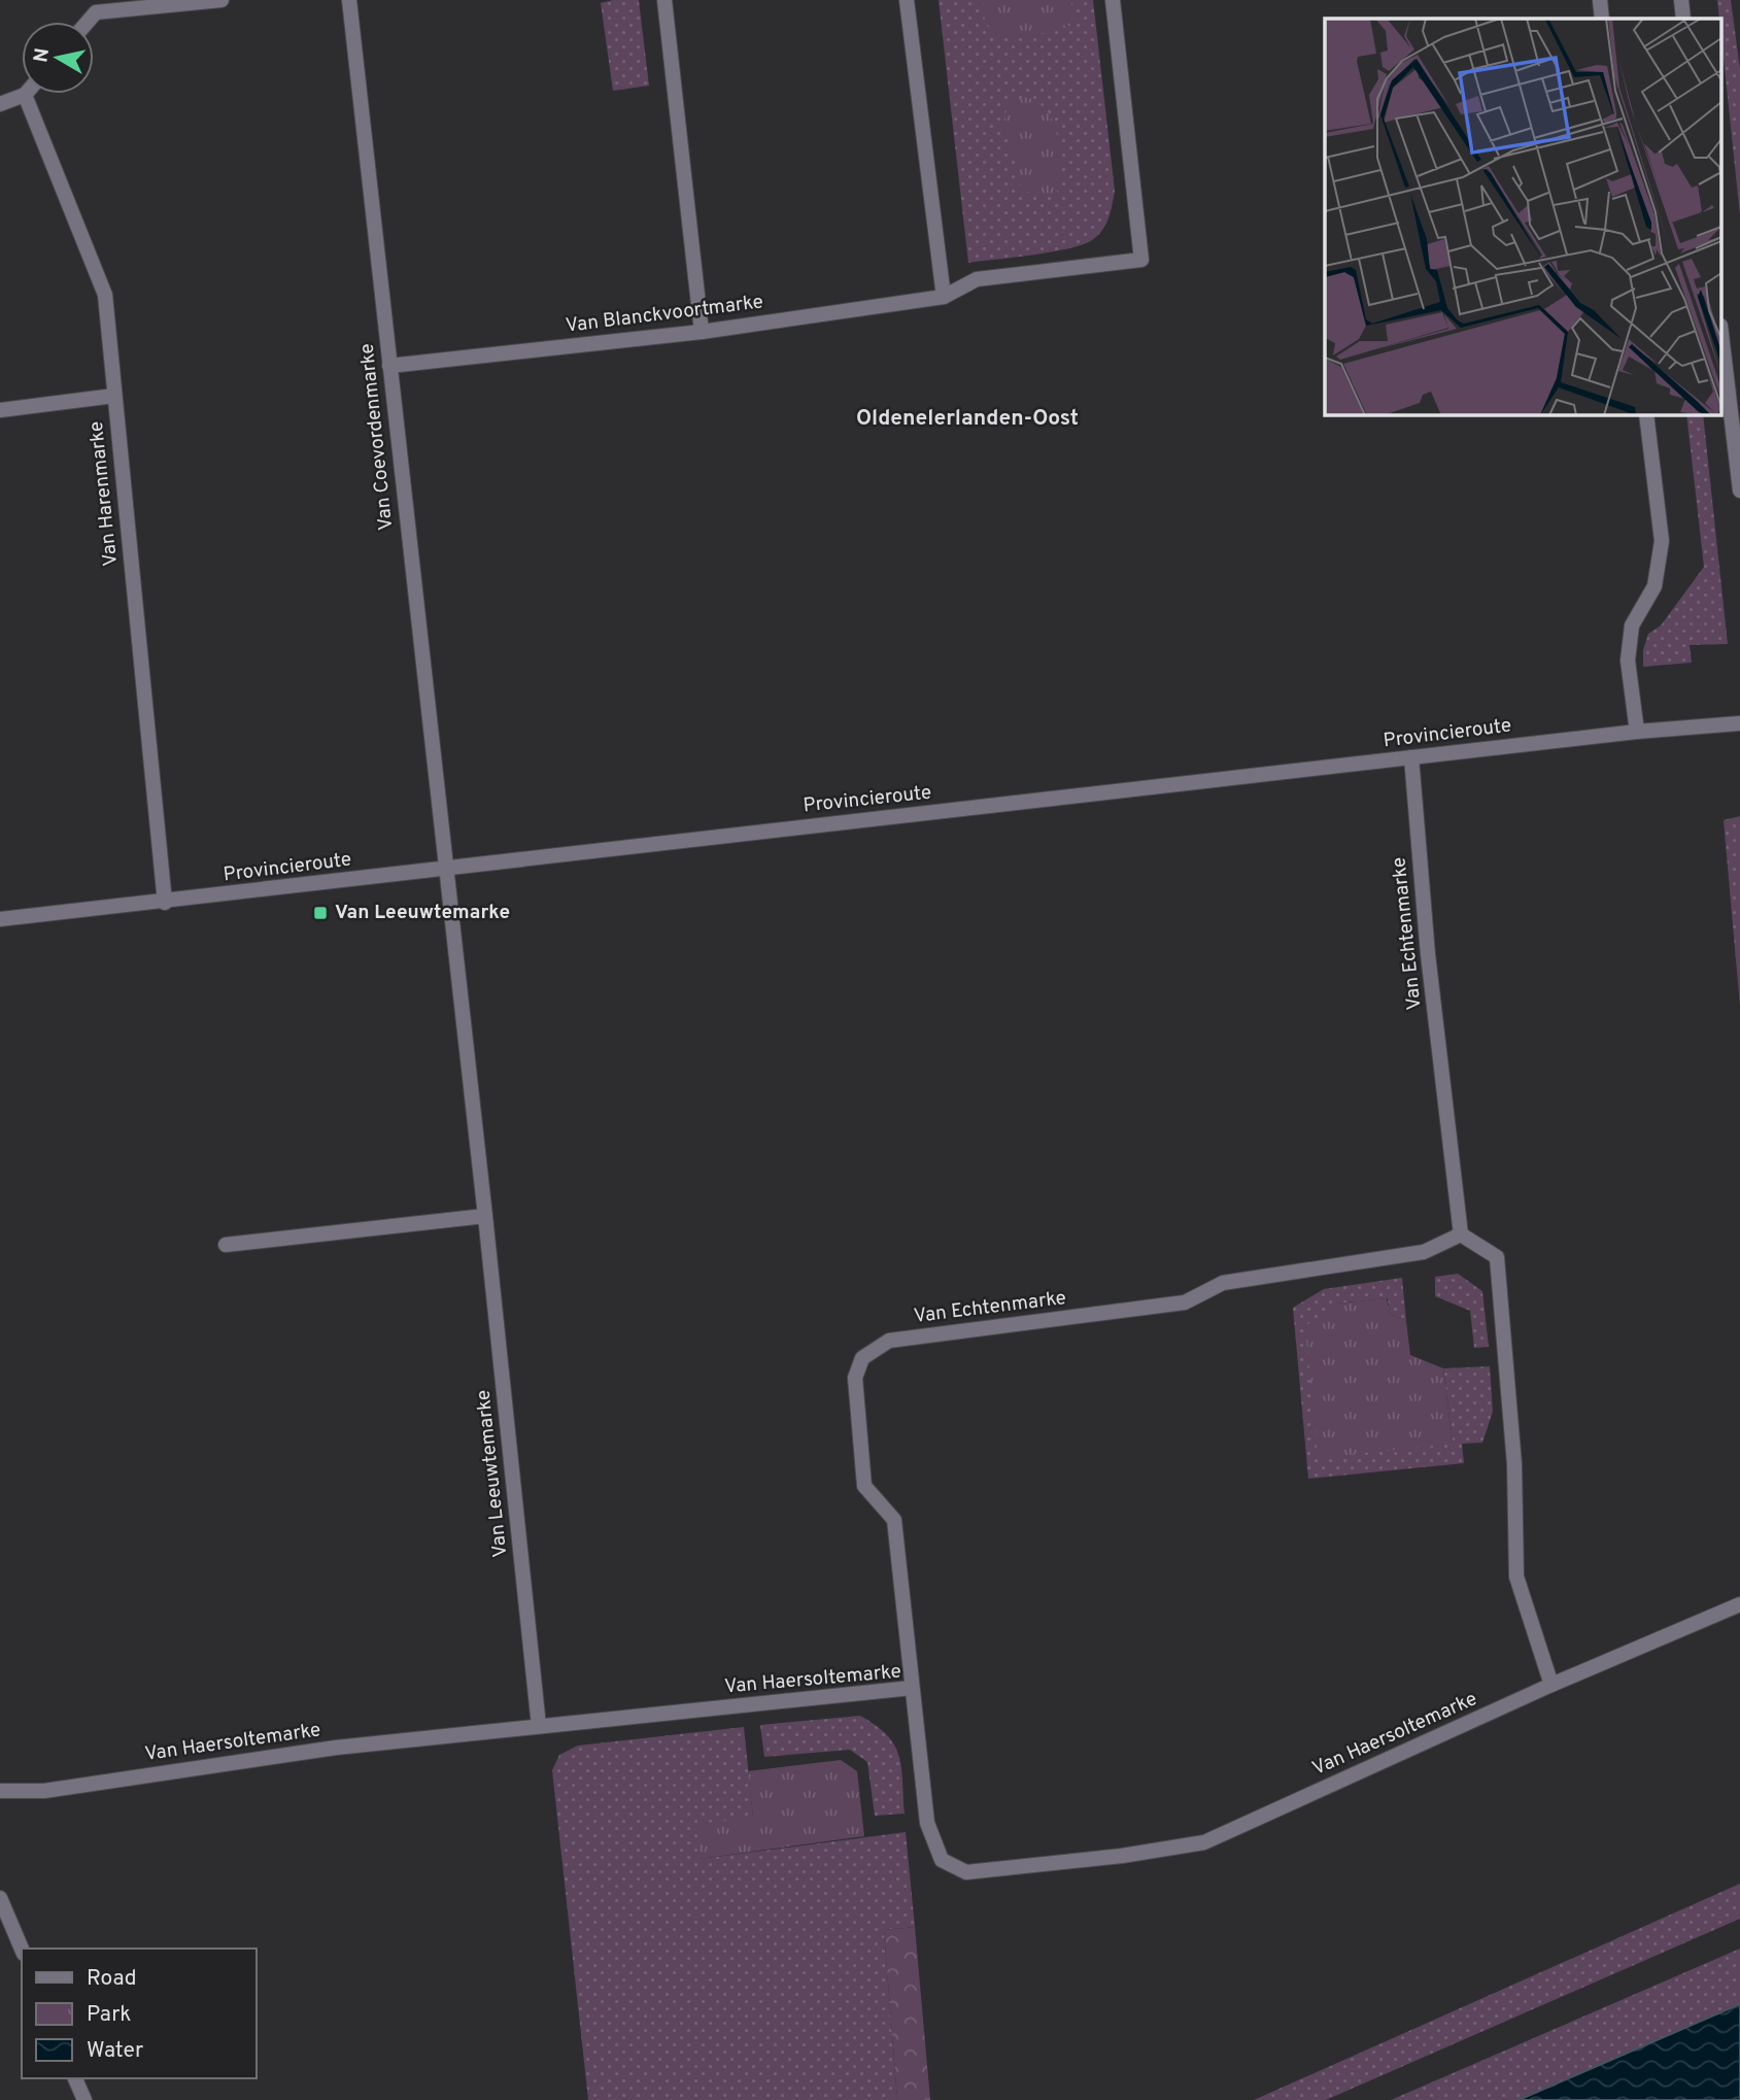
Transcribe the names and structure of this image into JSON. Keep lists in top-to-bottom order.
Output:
{
  "streets": {
    "street": [
      "Van Blanckvoortmarke",
      "Van Coevordenmarke",
      "Van Harenmarke",
      "Provincieroute",
      "Van Echtenmarke",
      "Van Leeuwtemarke",
      "Van Haersoltemarke"
    ]
  },
  "crossings": [
    ["Van Blanckvoortmarke", "Van Coevordenmarke"],
    ["Van Coevordenmarke", "Provincieroute"],
    ["Van Coevordenmarke", "Van Leeuwtemarke"],
    ["Van Harenmarke", "Provincieroute"],
    ["Provincieroute", "Van Echtenmarke"],
    ["Provincieroute", "Van Leeuwtemarke"],
    ["Van Echtenmarke", "Van Haersoltemarke"],
    ["Van Leeuwtemarke", "Van Haersoltemarke"]
  ],
  "districts": ["Oldenelerlanden-Oost"],
  "places": {
    "transit": ["Van Leeuwtemarke"]
  },
  "legend": ["Road", "Park", "Water"],
  "north": "left"
}
